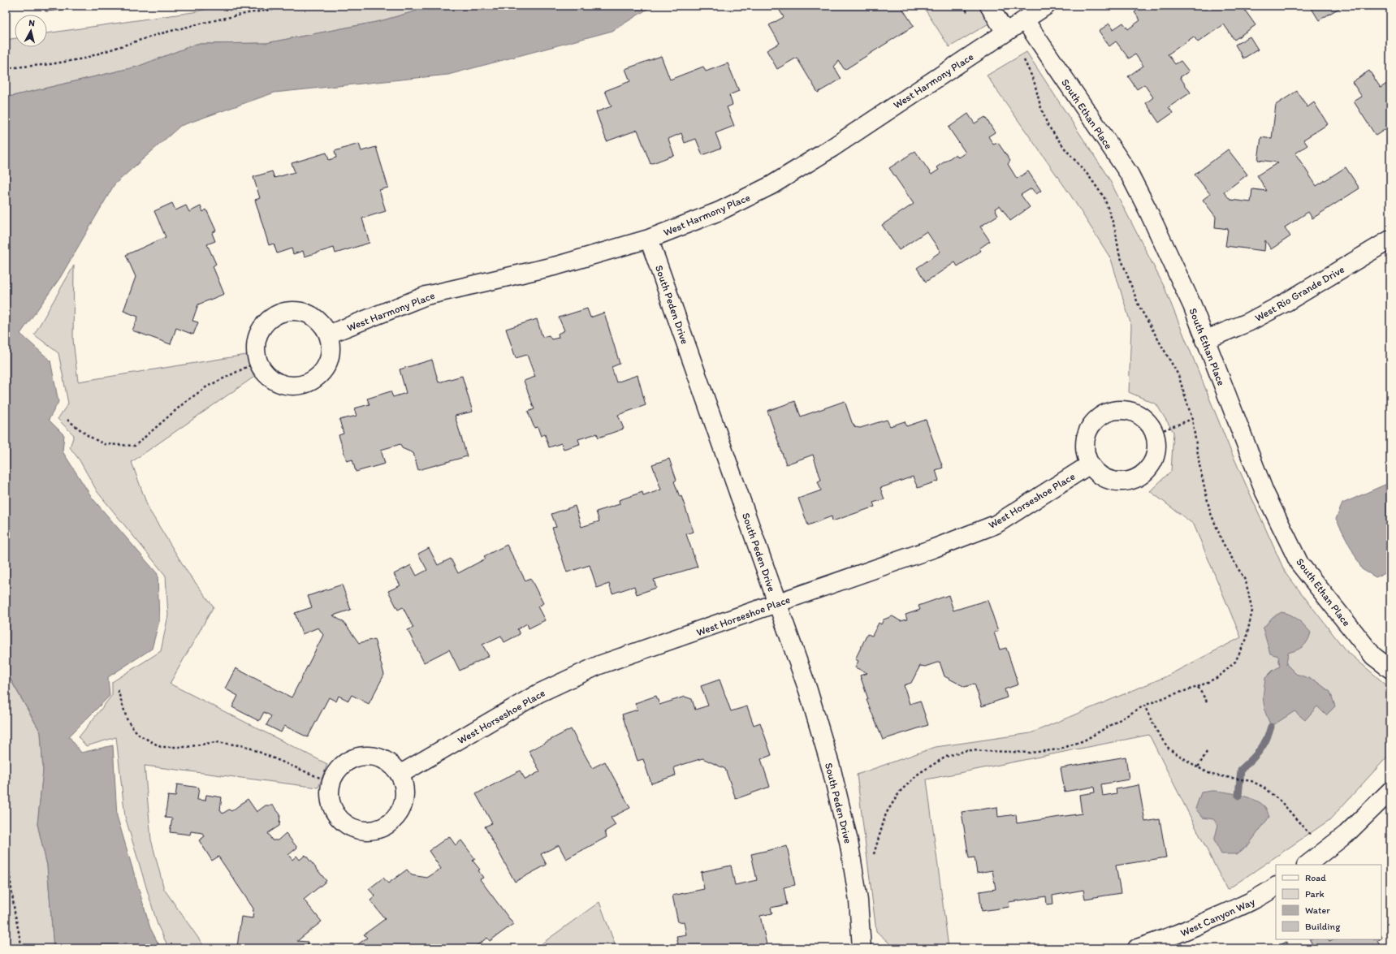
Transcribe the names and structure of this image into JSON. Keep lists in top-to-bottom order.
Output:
{
  "streets": {
    "street": [
      "West Harmony Place",
      "South Ethan Place",
      "West Rio Grande Drive",
      "South Peden Drive",
      "West Horseshoe Place",
      "West Canyon Way"
    ]
  },
  "crossings": [
    ["West Harmony Place", "South Ethan Place"],
    ["West Harmony Place", "South Peden Drive"],
    ["South Ethan Place", "West Rio Grande Drive"],
    ["South Peden Drive", "West Horseshoe Place"]
  ],
  "legend": [
    "Road",
    "Park",
    "Water",
    "Building"
  ],
  "north": "top"
}
